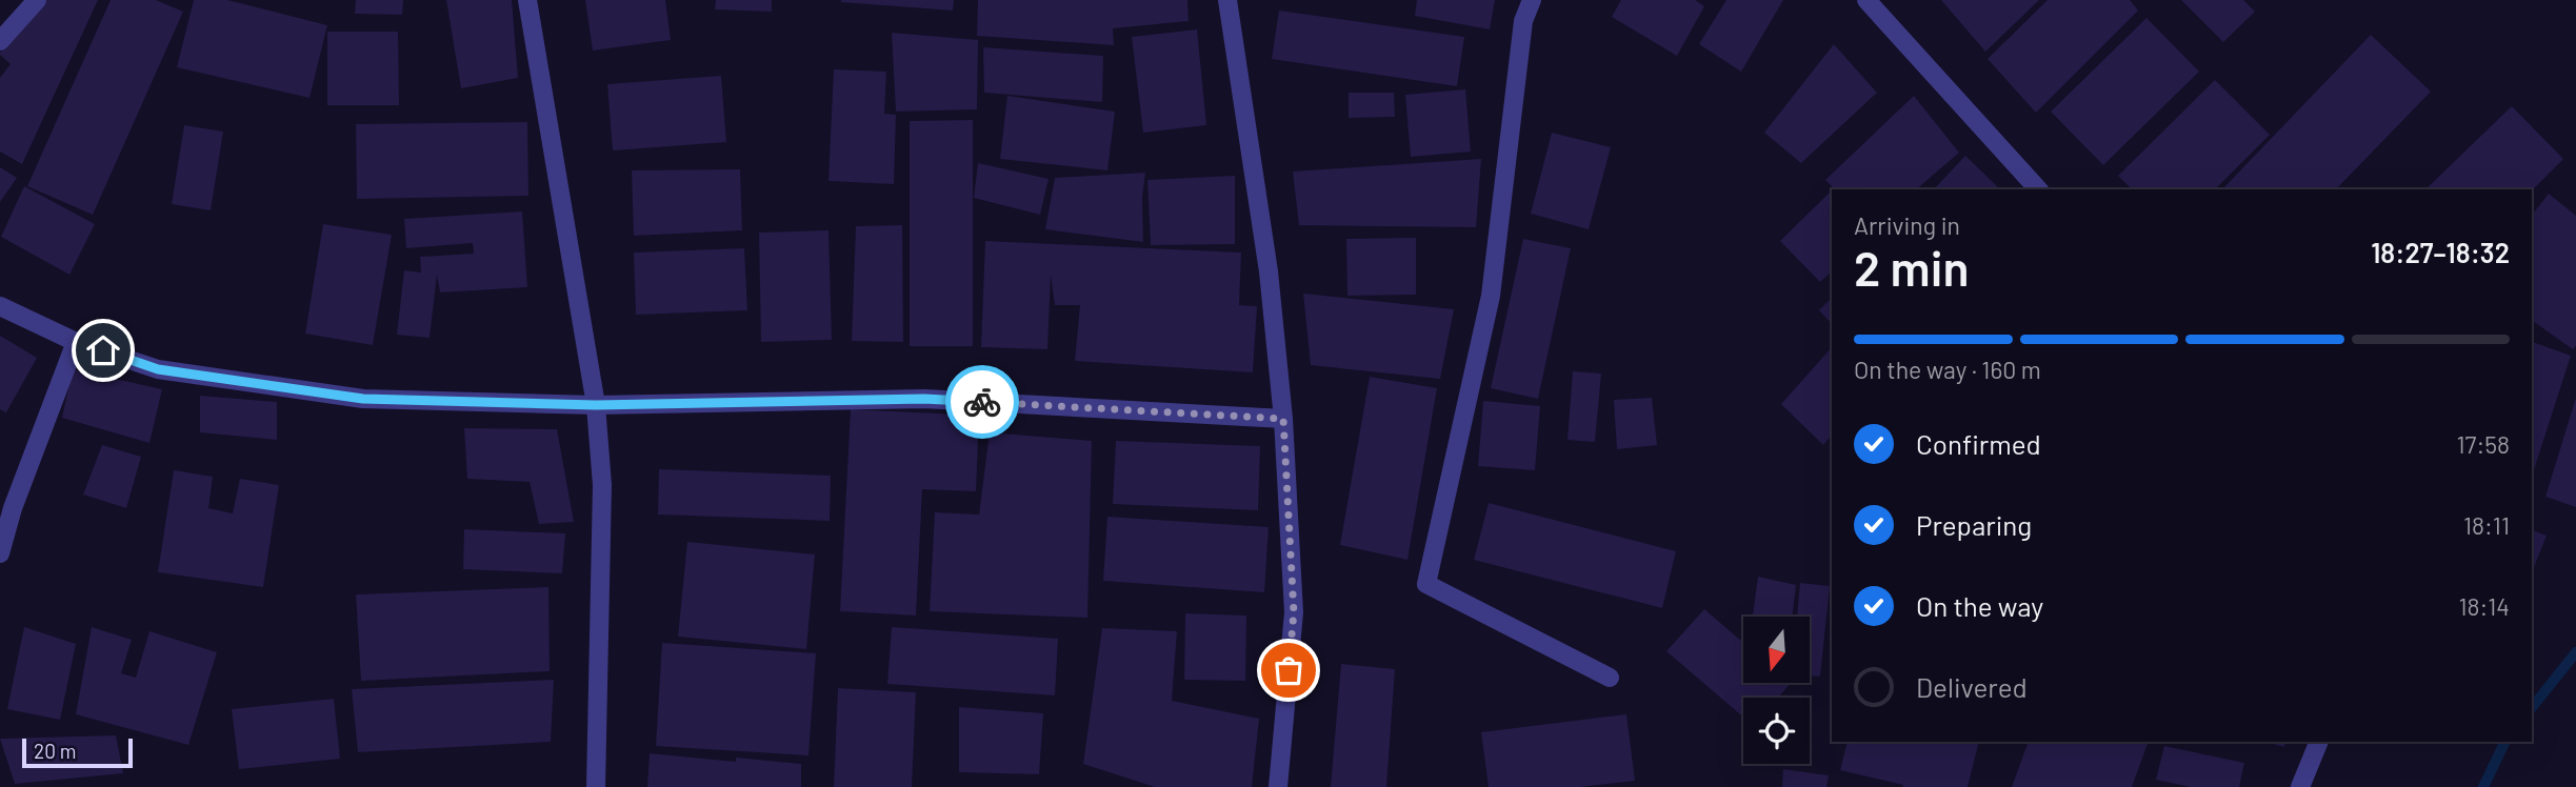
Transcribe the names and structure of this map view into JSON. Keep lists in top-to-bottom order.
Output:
{
  "scale_bar": "20 m",
  "north": "bottom",
  "page": {
    "heading": ["2 min", "Arriving in", "18:27–18:32"],
    "bar": "On the way · 160 m",
    "list": [
      ["Confirmed", "17:58"],
      ["Preparing", "18:11"],
      ["On the way", "18:14"],
      "Delivered"
    ],
    "scale": "20 m"
  }
}
